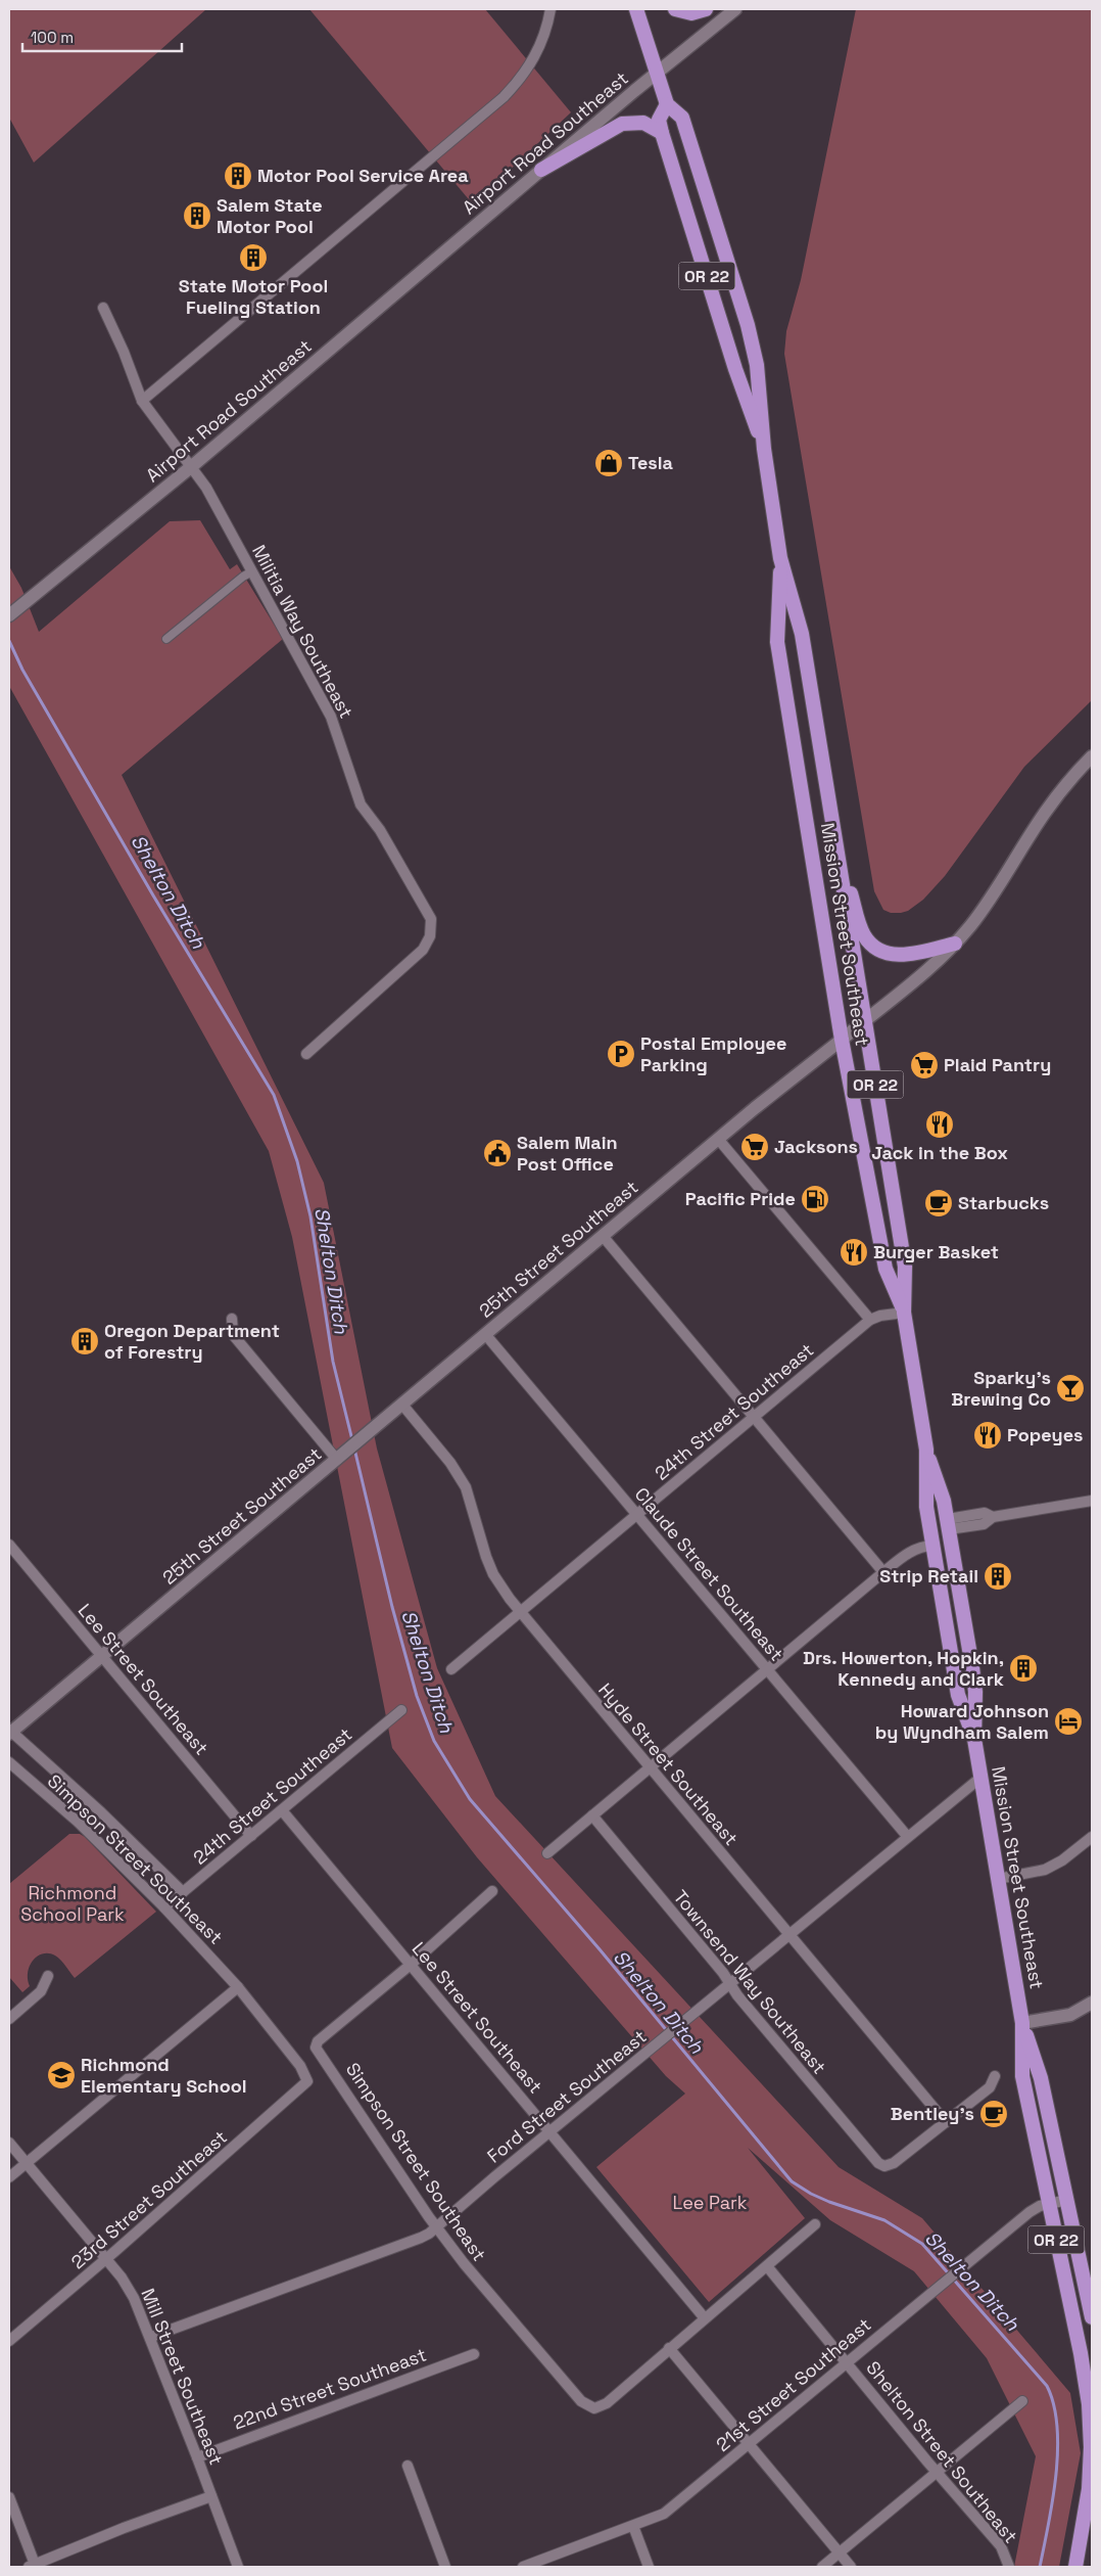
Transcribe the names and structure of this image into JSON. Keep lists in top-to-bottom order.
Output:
{
  "streets": {
    "highway": ["OR 22", "Mission Street Southeast"],
    "main road": ["Airport Road Southeast", "25th Street Southeast"],
    "street": [
      "Militia Way Southeast",
      "24th Street Southeast",
      "Claude Street Southeast",
      "Lee Street Southeast",
      "Hyde Street Southeast",
      "Simpson Street Southeast",
      "Townsend Way Southeast",
      "Ford Street Southeast",
      "23rd Street Southeast",
      "Mill Street Southeast",
      "21st Street Southeast",
      "22nd Street Southeast",
      "Shelton Street Southeast"
    ]
  },
  "crossings": [
    ["Airport Road Southeast", "Militia Way Southeast"],
    ["Airport Road Southeast", "Mission Street Southeast"],
    ["Mission Street Southeast", "25th Street Southeast"],
    ["Mission Street Southeast", "24th Street Southeast"],
    ["Mission Street Southeast", "Ford Street Southeast"],
    ["Mission Street Southeast", "21st Street Southeast"],
    ["25th Street Southeast", "Claude Street Southeast"],
    ["25th Street Southeast", "Lee Street Southeast"],
    ["25th Street Southeast", "Hyde Street Southeast"],
    ["25th Street Southeast", "Simpson Street Southeast"],
    ["24th Street Southeast", "Claude Street Southeast"],
    ["24th Street Southeast", "Lee Street Southeast"],
    ["24th Street Southeast", "Hyde Street Southeast"],
    ["24th Street Southeast", "Simpson Street Southeast"],
    ["Claude Street Southeast", "Ford Street Southeast"],
    ["Lee Street Southeast", "Simpson Street Southeast"],
    ["Lee Street Southeast", "Ford Street Southeast"],
    ["Hyde Street Southeast", "Townsend Way Southeast"],
    ["Hyde Street Southeast", "Ford Street Southeast"],
    ["Simpson Street Southeast", "Ford Street Southeast"],
    ["Simpson Street Southeast", "23rd Street Southeast"],
    ["Townsend Way Southeast", "Ford Street Southeast"],
    ["Ford Street Southeast", "Mill Street Southeast"],
    ["23rd Street Southeast", "Mill Street Southeast"],
    ["Mill Street Southeast", "22nd Street Southeast"],
    ["21st Street Southeast", "Shelton Street Southeast"]
  ],
  "water": ["Shelton Ditch"],
  "parks": ["Richmond School Park", "Lee Park"],
  "places": {
    "building": [
      "Motor Pool Service Area",
      "Salem State Motor Pool",
      "State Motor Pool Fueling Station",
      "Oregon Department of Forestry",
      "Strip Retail",
      "Drs. Howerton, Hopkin, Kennedy and Clark"
    ],
    "shop": ["Tesla"],
    "parking": ["Postal Employee Parking"],
    "supermarket": ["Plaid Pantry", "Jacksons"],
    "restaurant": ["Jack in the Box", "Burger Basket", "Popeyes"],
    "public building": ["Salem Main Post Office"],
    "fuel station": ["Pacific Pride"],
    "cafe": ["Starbucks", "Bentley's"],
    "bar": ["Sparky’s Brewing Co"],
    "hotel": ["Howard Johnson by Wyndham Salem"],
    "school or university": ["Richmond Elementary School"]
  },
  "scale_bar": "100 m"
}
